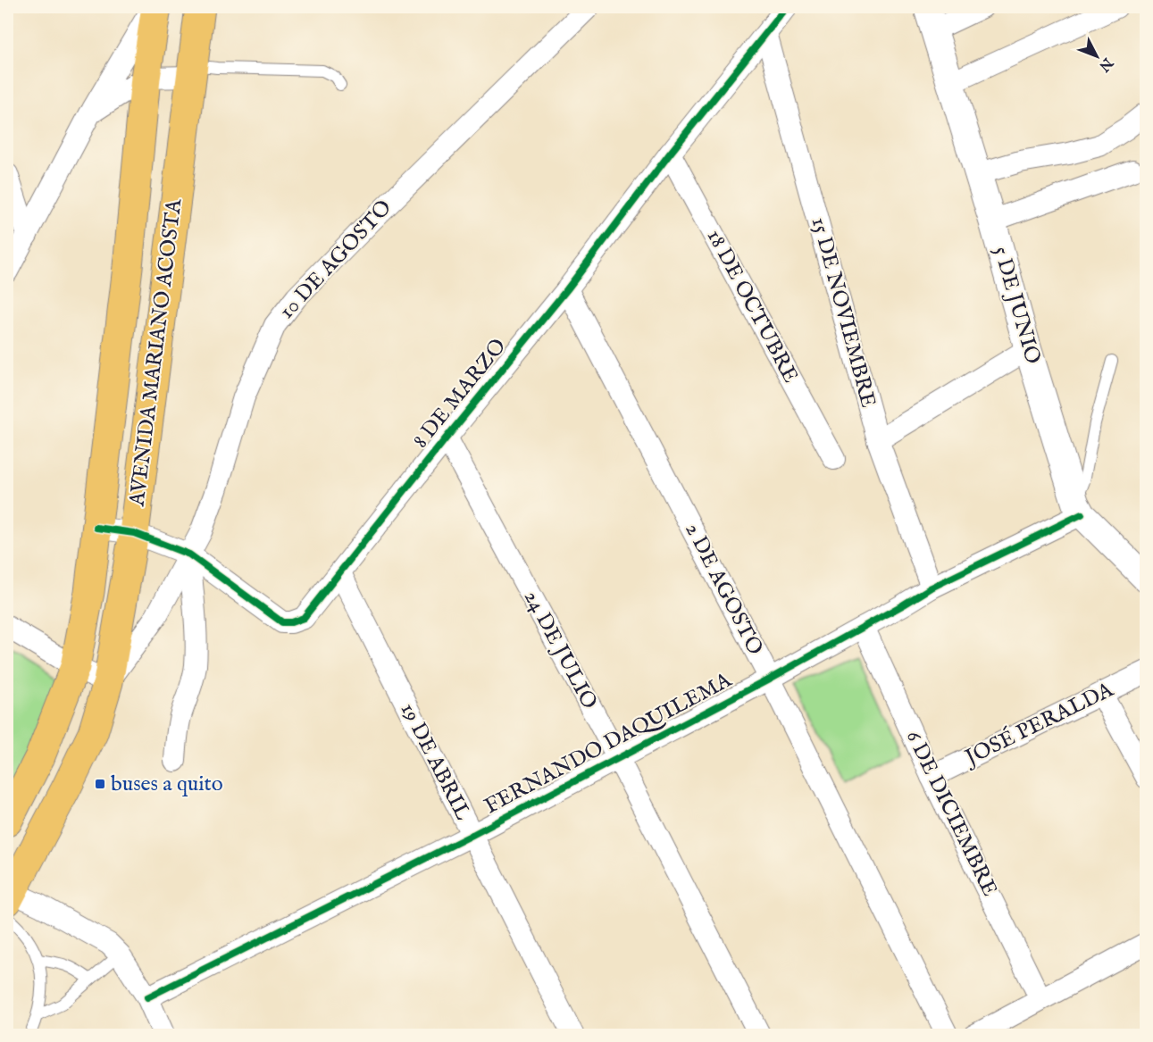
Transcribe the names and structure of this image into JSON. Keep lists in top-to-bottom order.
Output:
{
  "streets": {
    "highway": ["AVENIDA MARIANO ACOSTA"],
    "street": [
      "10 DE AGOSTO",
      "5 DE JUNIO",
      "18 DE OCTUBRE",
      "15 DE NOVIEMBRE",
      "8 DE MARZO",
      "2 DE AGOSTO",
      "24 DE JULIO",
      "JOSÉ PERALDA",
      "FERNANDO DAQUILEMA",
      "19 DE ABRIL",
      "6 DE DICIEMBRE"
    ]
  },
  "crossings": [
    ["10 DE AGOSTO", "AVENIDA MARIANO ACOSTA"],
    ["10 DE AGOSTO", "8 DE MARZO"],
    ["5 DE JUNIO", "FERNANDO DAQUILEMA"],
    ["18 DE OCTUBRE", "8 DE MARZO"],
    ["15 DE NOVIEMBRE", "8 DE MARZO"],
    ["15 DE NOVIEMBRE", "FERNANDO DAQUILEMA"],
    ["AVENIDA MARIANO ACOSTA", "8 DE MARZO"],
    ["8 DE MARZO", "2 DE AGOSTO"],
    ["8 DE MARZO", "24 DE JULIO"],
    ["8 DE MARZO", "19 DE ABRIL"],
    ["2 DE AGOSTO", "FERNANDO DAQUILEMA"],
    ["24 DE JULIO", "FERNANDO DAQUILEMA"],
    ["JOSÉ PERALDA", "6 DE DICIEMBRE"],
    ["FERNANDO DAQUILEMA", "19 DE ABRIL"],
    ["FERNANDO DAQUILEMA", "6 DE DICIEMBRE"]
  ],
  "places": {
    "transit": ["buses a quito"]
  },
  "north": "bottom right"
}
